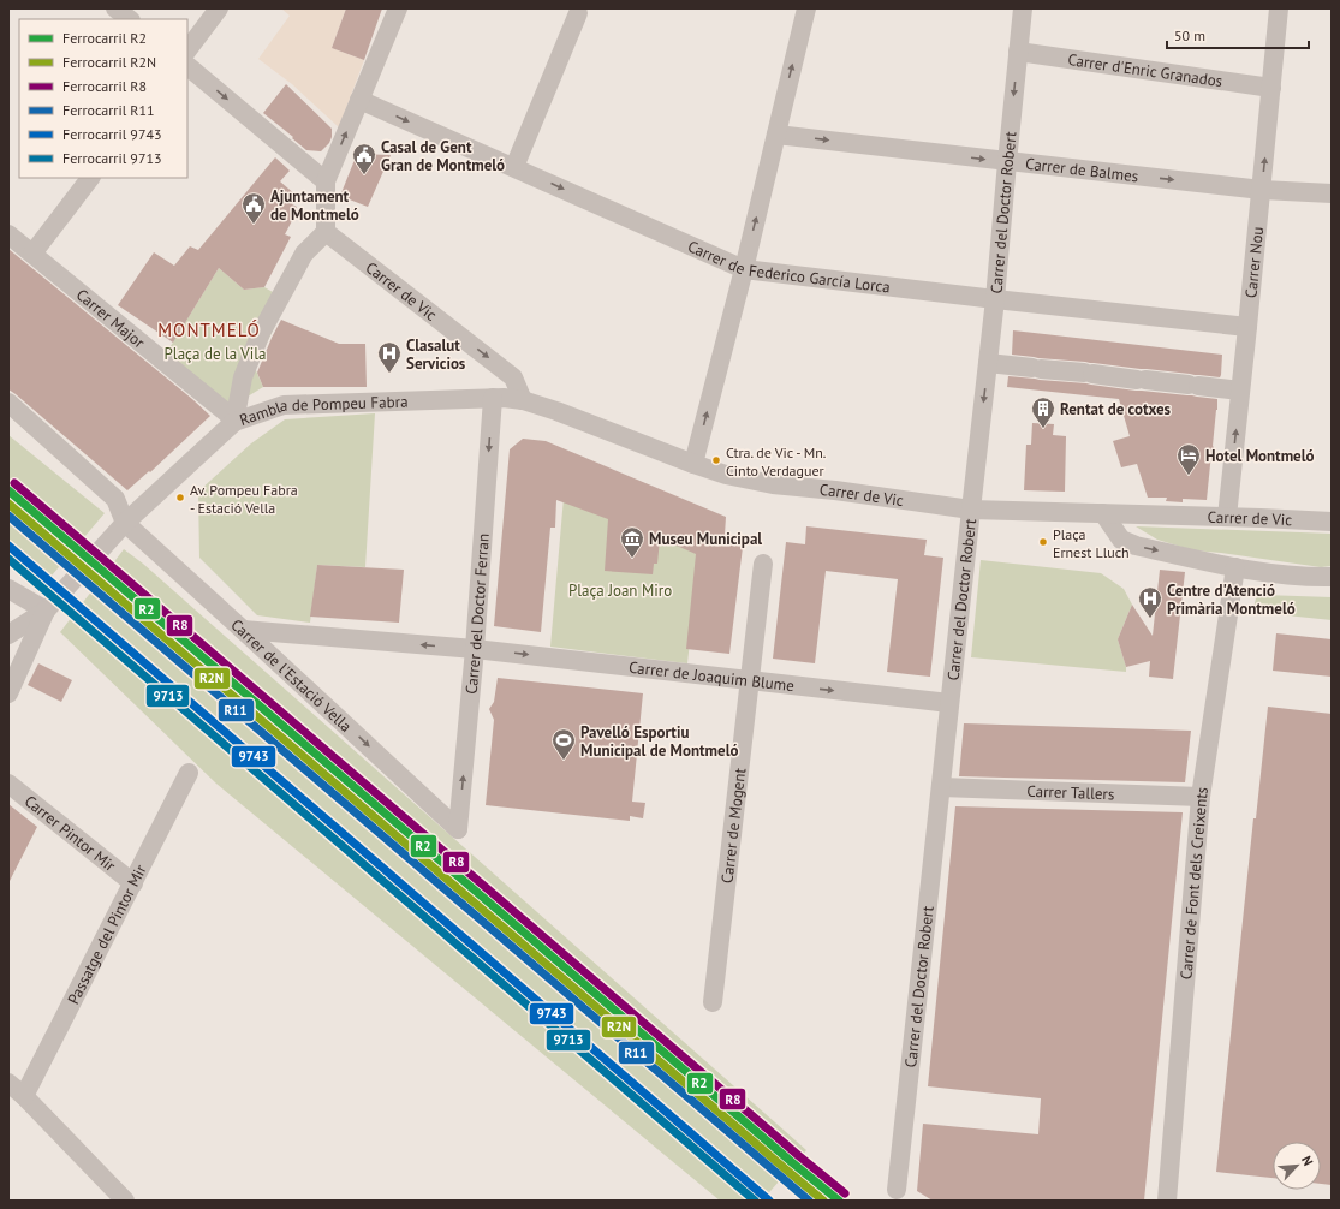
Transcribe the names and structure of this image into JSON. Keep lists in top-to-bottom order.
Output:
{
  "streets": {
    "street": [
      "Carrer d'Enric Granados",
      "Carrer de Balmes",
      "Carrer del Doctor Robert",
      "Carrer Nou",
      "Carrer de Federico García Lorca",
      "Carrer de Vic",
      "Carrer Major",
      "Rambla de Pompeu Fabra",
      "Carrer del Doctor Ferran",
      "Carrer de l'Estació Vella",
      "Carrer de Joaquim Blume",
      "Carrer Tallers",
      "Carrer de Mogent",
      "Carrer Pintor Mir",
      "Carrer de Font dels Creixents",
      "Passatge del Pintor Mir"
    ]
  },
  "crossings": [
    ["Carrer d'Enric Granados", "Carrer del Doctor Robert"],
    ["Carrer d'Enric Granados", "Carrer Nou"],
    ["Carrer de Balmes", "Carrer del Doctor Robert"],
    ["Carrer de Balmes", "Carrer Nou"],
    ["Carrer del Doctor Robert", "Carrer de Federico García Lorca"],
    ["Carrer del Doctor Robert", "Carrer de Vic"],
    ["Carrer del Doctor Robert", "Carrer de Joaquim Blume"],
    ["Carrer del Doctor Robert", "Carrer Tallers"],
    ["Carrer Nou", "Carrer de Federico García Lorca"],
    ["Carrer Nou", "Carrer de Vic"],
    ["Carrer de Vic", "Rambla de Pompeu Fabra"],
    ["Carrer Major", "Rambla de Pompeu Fabra"],
    ["Rambla de Pompeu Fabra", "Carrer del Doctor Ferran"],
    ["Rambla de Pompeu Fabra", "Carrer de l'Estació Vella"],
    ["Carrer del Doctor Ferran", "Carrer de l'Estació Vella"],
    ["Carrer del Doctor Ferran", "Carrer de Joaquim Blume"],
    ["Carrer de l'Estació Vella", "Carrer de Joaquim Blume"],
    ["Carrer de Joaquim Blume", "Carrer de Mogent"],
    ["Carrer Tallers", "Carrer de Font dels Creixents"],
    ["Carrer Pintor Mir", "Passatge del Pintor Mir"]
  ],
  "one_way": [
    "Carrer de Balmes",
    "Carrer Nou",
    "Carrer de Federico García Lorca",
    "Carrer de l'Estació Vella"
  ],
  "districts": ["MONTMELÓ"],
  "parks": ["Plaça de la Vila", "Plaça Joan Miro"],
  "places": {
    "public building": ["Casal de Gent Gran de Montmeló", "Ajuntament de Montmeló"],
    "hospital": ["Clasalut Servicios", "Centre d'Atenció Primària Montmeló"],
    "building": ["Rentat de cotxes"],
    "other": ["Ctra. de Vic - Mn. Cinto Verdaguer", "Av. Pompeu Fabra - Estació Vella", "Plaça Ernest Lluch"],
    "hotel": ["Hotel Montmeló"],
    "museum": ["Museu Municipal"],
    "sports": ["Pavelló Esportiu Municipal de Montmeló"]
  },
  "lines": [
    "rail line R8",
    "rail line R2",
    "rail line R2N",
    "rail line R11",
    "rail line 9743",
    "rail line 9713"
  ],
  "legend": [
    "Ferrocarril R2",
    "Ferrocarril R2N",
    "Ferrocarril R8",
    "Ferrocarril R11",
    "Ferrocarril 9743",
    "Ferrocarril 9713"
  ],
  "scale_bar": "50 m",
  "north": "top right"
}
